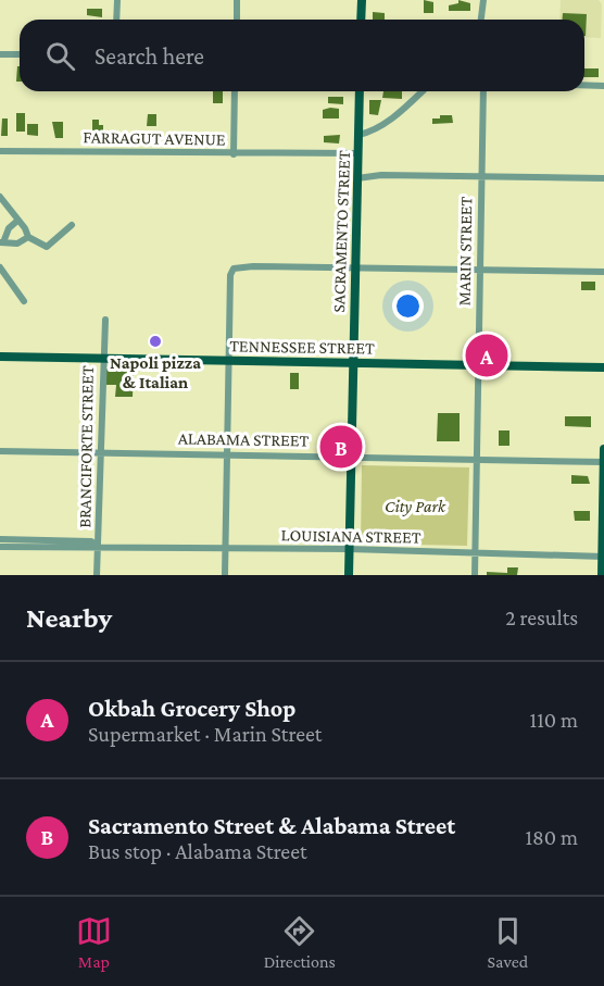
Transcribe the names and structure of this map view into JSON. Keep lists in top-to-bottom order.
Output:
{
  "streets": {
    "main road": ["SACRAMENTO STREET", "TENNESSEE STREET"],
    "street": [
      "FARRAGUT AVENUE",
      "MARIN STREET",
      "ALABAMA STREET",
      "BRANCIFORTE STREET",
      "LOUISIANA STREET"
    ]
  },
  "crossings": [
    ["FARRAGUT AVENUE", "SACRAMENTO STREET"],
    ["SACRAMENTO STREET", "TENNESSEE STREET"],
    ["SACRAMENTO STREET", "ALABAMA STREET"],
    ["SACRAMENTO STREET", "LOUISIANA STREET"],
    ["MARIN STREET", "TENNESSEE STREET"],
    ["MARIN STREET", "ALABAMA STREET"],
    ["MARIN STREET", "LOUISIANA STREET"],
    ["TENNESSEE STREET", "BRANCIFORTE STREET"],
    ["ALABAMA STREET", "BRANCIFORTE STREET"],
    ["BRANCIFORTE STREET", "LOUISIANA STREET"]
  ],
  "parks": ["City Park"],
  "places": ["Napoli pizza & Italian"],
  "page": {
    "search": "Search here",
    "pins": ["A", "B"],
    "heading": ["Nearby", "2 results"],
    "list": [
      {
        "mark": "A",
        "name": "Okbah Grocery Shop",
        "note": "Supermarket · Marin Street",
        "value": "110 m"
      },
      {
        "mark": "B",
        "name": "Sacramento Street & Alabama Street",
        "note": "Bus stop · Alabama Street",
        "value": "180 m"
      }
    ],
    "nav": ["Map", "Directions", "Saved"]
  }
}
